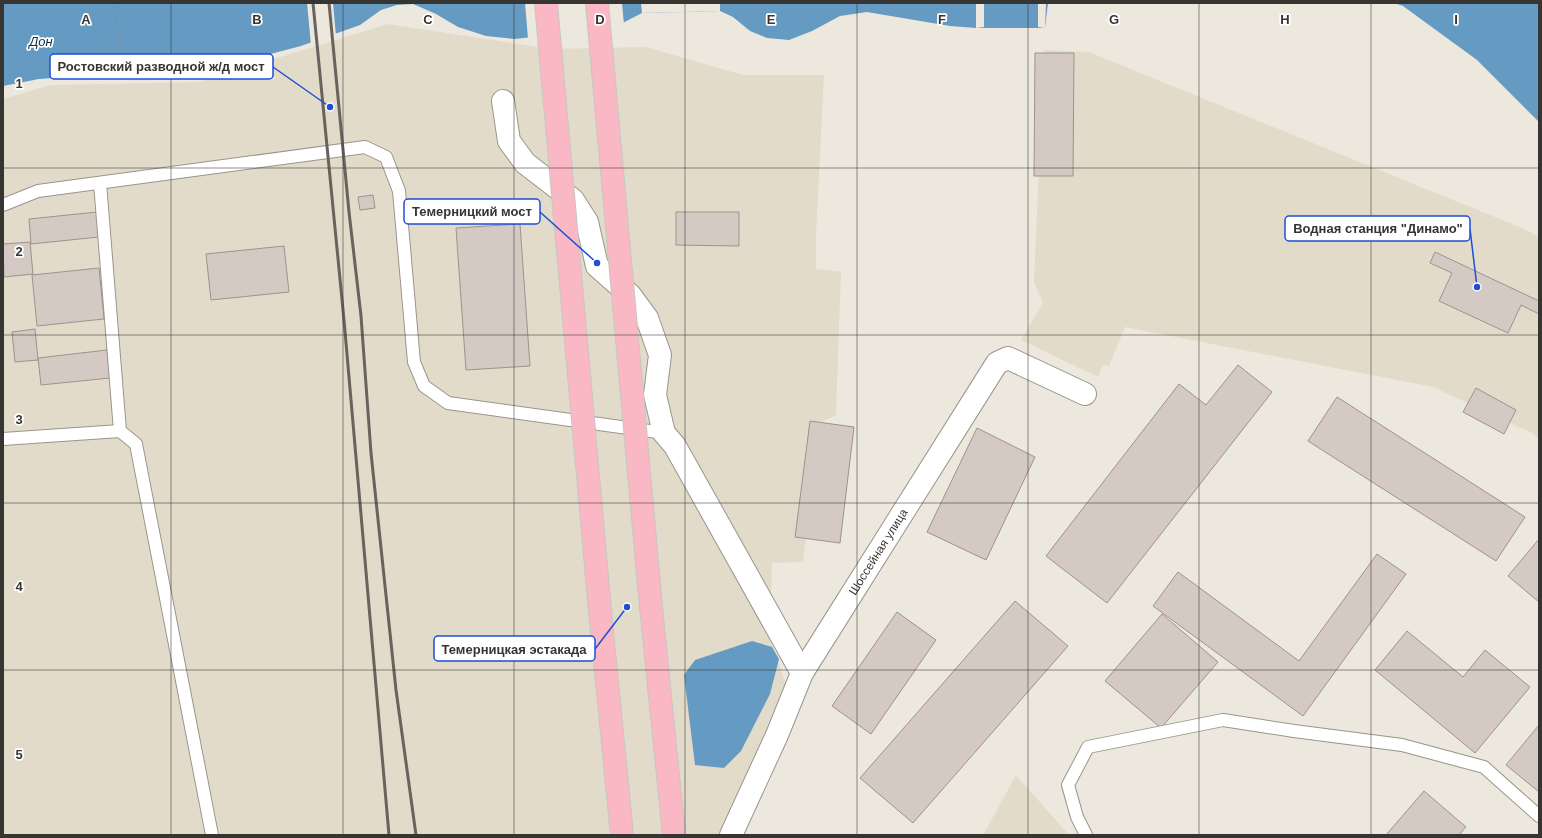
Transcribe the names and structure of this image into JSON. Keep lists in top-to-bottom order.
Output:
{
  "streets": {
    "street": ["Шоссейная улица"]
  },
  "water": ["Дон"],
  "places": [
    "Ростовский разводной ж/д мост",
    "Темерницкий мост",
    "Водная станция \"Динамо\"",
    "Темерницкая эстакада"
  ],
  "grid": {
    "columns": [
      "A",
      "B",
      "C",
      "D",
      "E",
      "F",
      "G",
      "H",
      "I"
    ],
    "rows": [
      "1",
      "2",
      "3",
      "4",
      "5"
    ]
  }
}
